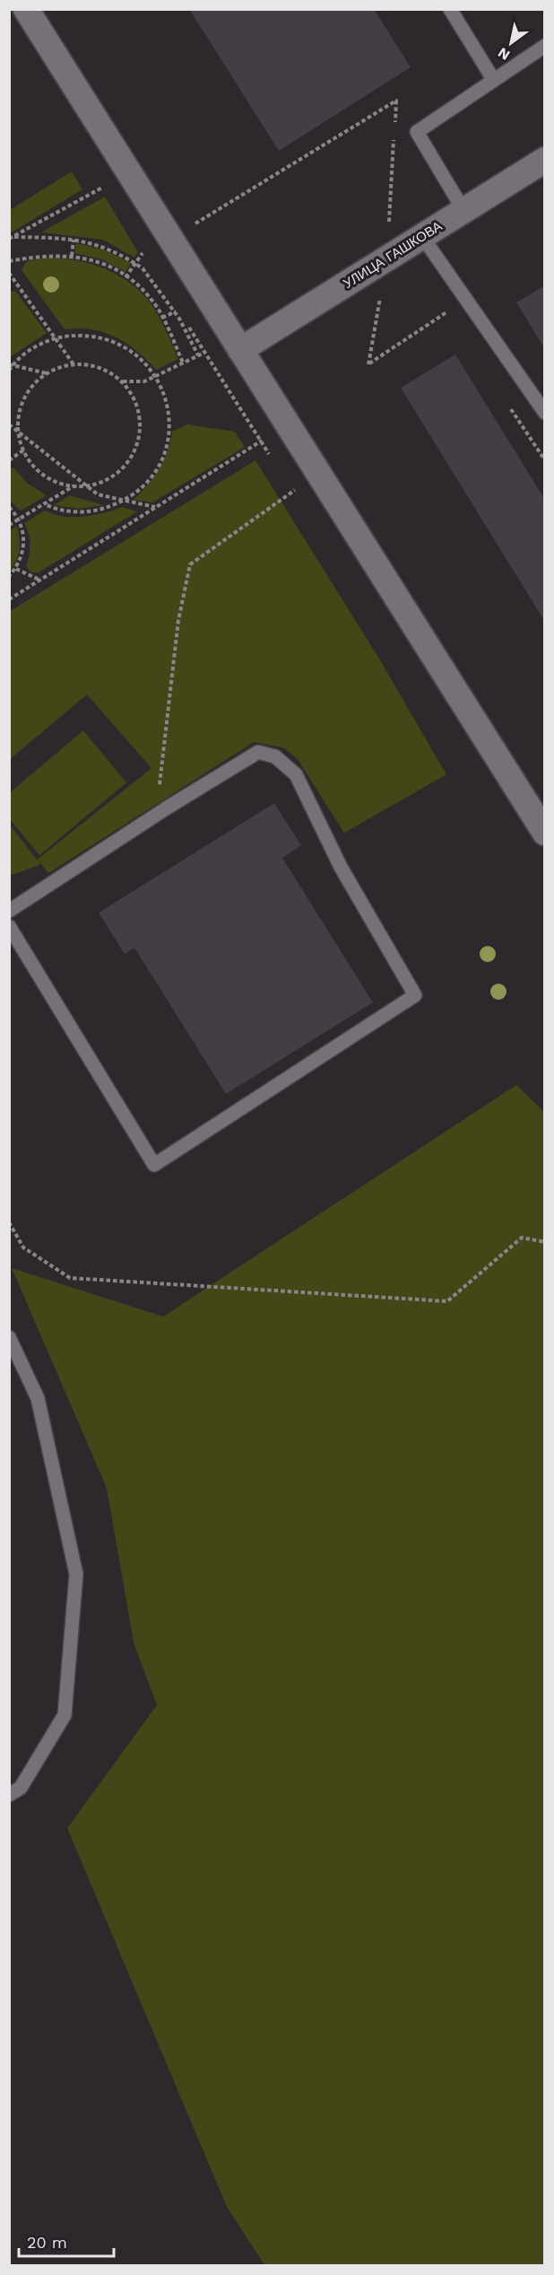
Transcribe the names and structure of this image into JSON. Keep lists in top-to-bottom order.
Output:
{
  "streets": {
    "street": ["УЛИЦА ГАШКОВА"]
  },
  "scale_bar": "20 m",
  "north": "bottom left"
}
